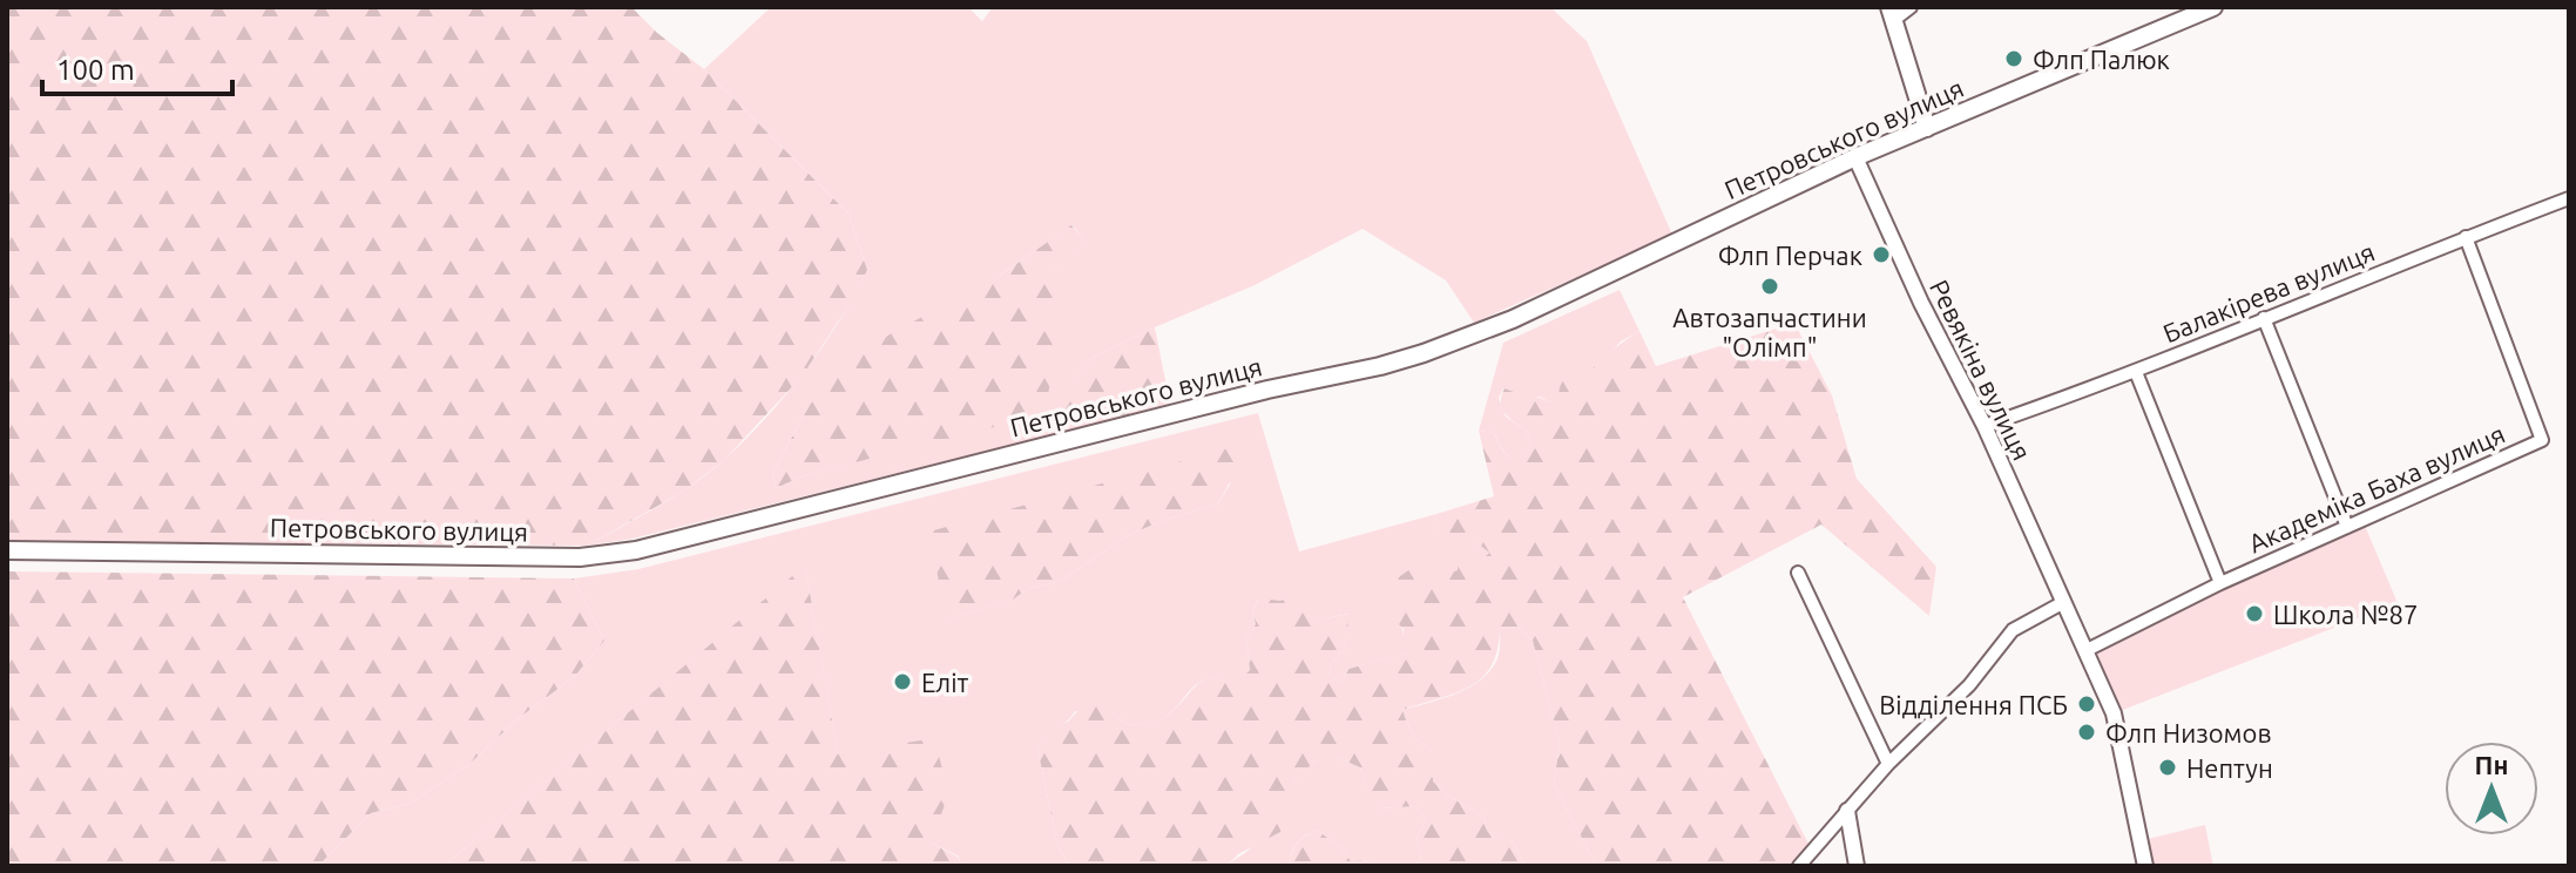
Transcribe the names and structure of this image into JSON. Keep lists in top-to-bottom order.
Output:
{
  "streets": {
    "main road": ["Петровського вулиця"],
    "street": ["Балакірева вулиця", "Ревякіна вулиця", "Академіка Баха вулиця"]
  },
  "crossings": [
    ["Петровського вулиця", "Ревякіна вулиця"],
    ["Балакірева вулиця", "Ревякіна вулиця"],
    ["Балакірева вулиця", "Академіка Баха вулиця"],
    ["Ревякіна вулиця", "Академіка Баха вулиця"]
  ],
  "places": [
    "Флп Палюк",
    "Флп Перчак",
    "Автозапчастини \"Олімп\"",
    "Школа №87",
    "Еліт",
    "Відділення ПСБ",
    "Флп Низомов",
    "Нептун"
  ],
  "scale_bar": "100 m",
  "north": "top"
}
